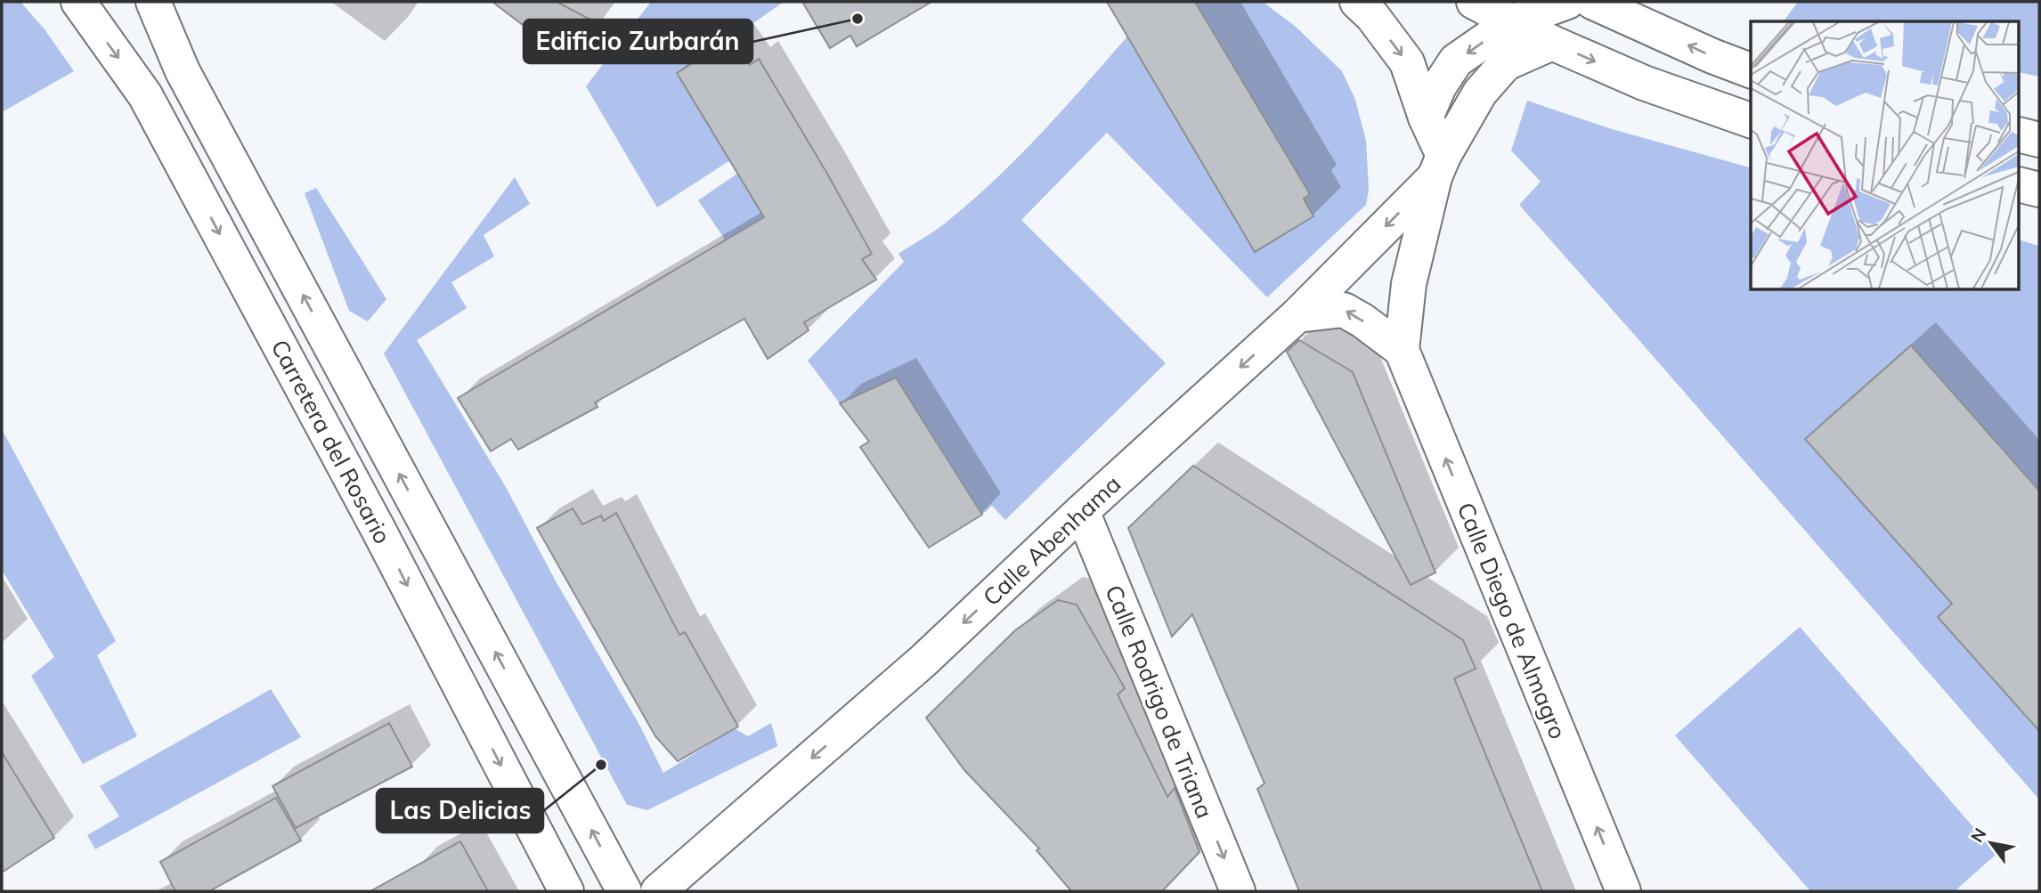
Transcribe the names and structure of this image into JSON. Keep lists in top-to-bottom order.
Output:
{
  "streets": {
    "street": [
      "Carretera del Rosario",
      "Calle Abenhama",
      "Calle Diego de Almagro",
      "Calle Rodrigo de Triana"
    ]
  },
  "crossings": [
    ["Calle Abenhama", "Calle Diego de Almagro"],
    ["Calle Abenhama", "Calle Rodrigo de Triana"]
  ],
  "one_way": ["Calle Abenhama", "Calle Diego de Almagro", "Calle Rodrigo de Triana"],
  "places": ["Edificio Zurbarán", "Las Delicias"],
  "north": "top left"
}
